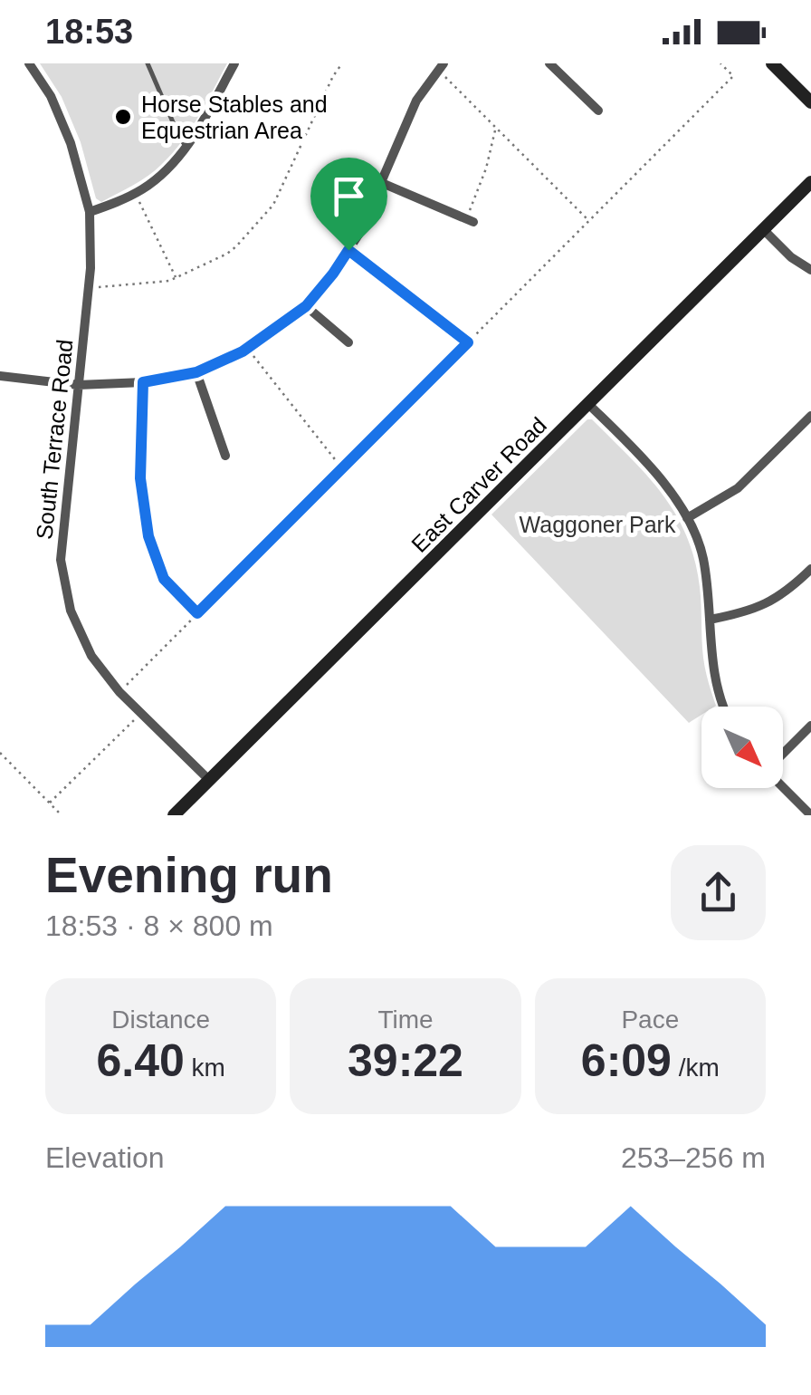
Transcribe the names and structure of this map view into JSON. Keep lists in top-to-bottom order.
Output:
{
  "streets": {
    "street": ["South Terrace Road", "East Carver Road"]
  },
  "crossings": [
    ["South Terrace Road", "East Carver Road"]
  ],
  "parks": ["Waggoner Park"],
  "places": ["Horse Stables and Equestrian Area"],
  "north": "bottom right",
  "page": {
    "status": "18:53",
    "heading": ["Evening run", "18:53 · 8 × 800 m"],
    "stats": [
      ["Distance", "6.40 km"],
      ["Time", "39:22"],
      ["Pace", "6:09 /km"]
    ],
    "chart": ["Elevation", "253–256 m"]
  }
}
